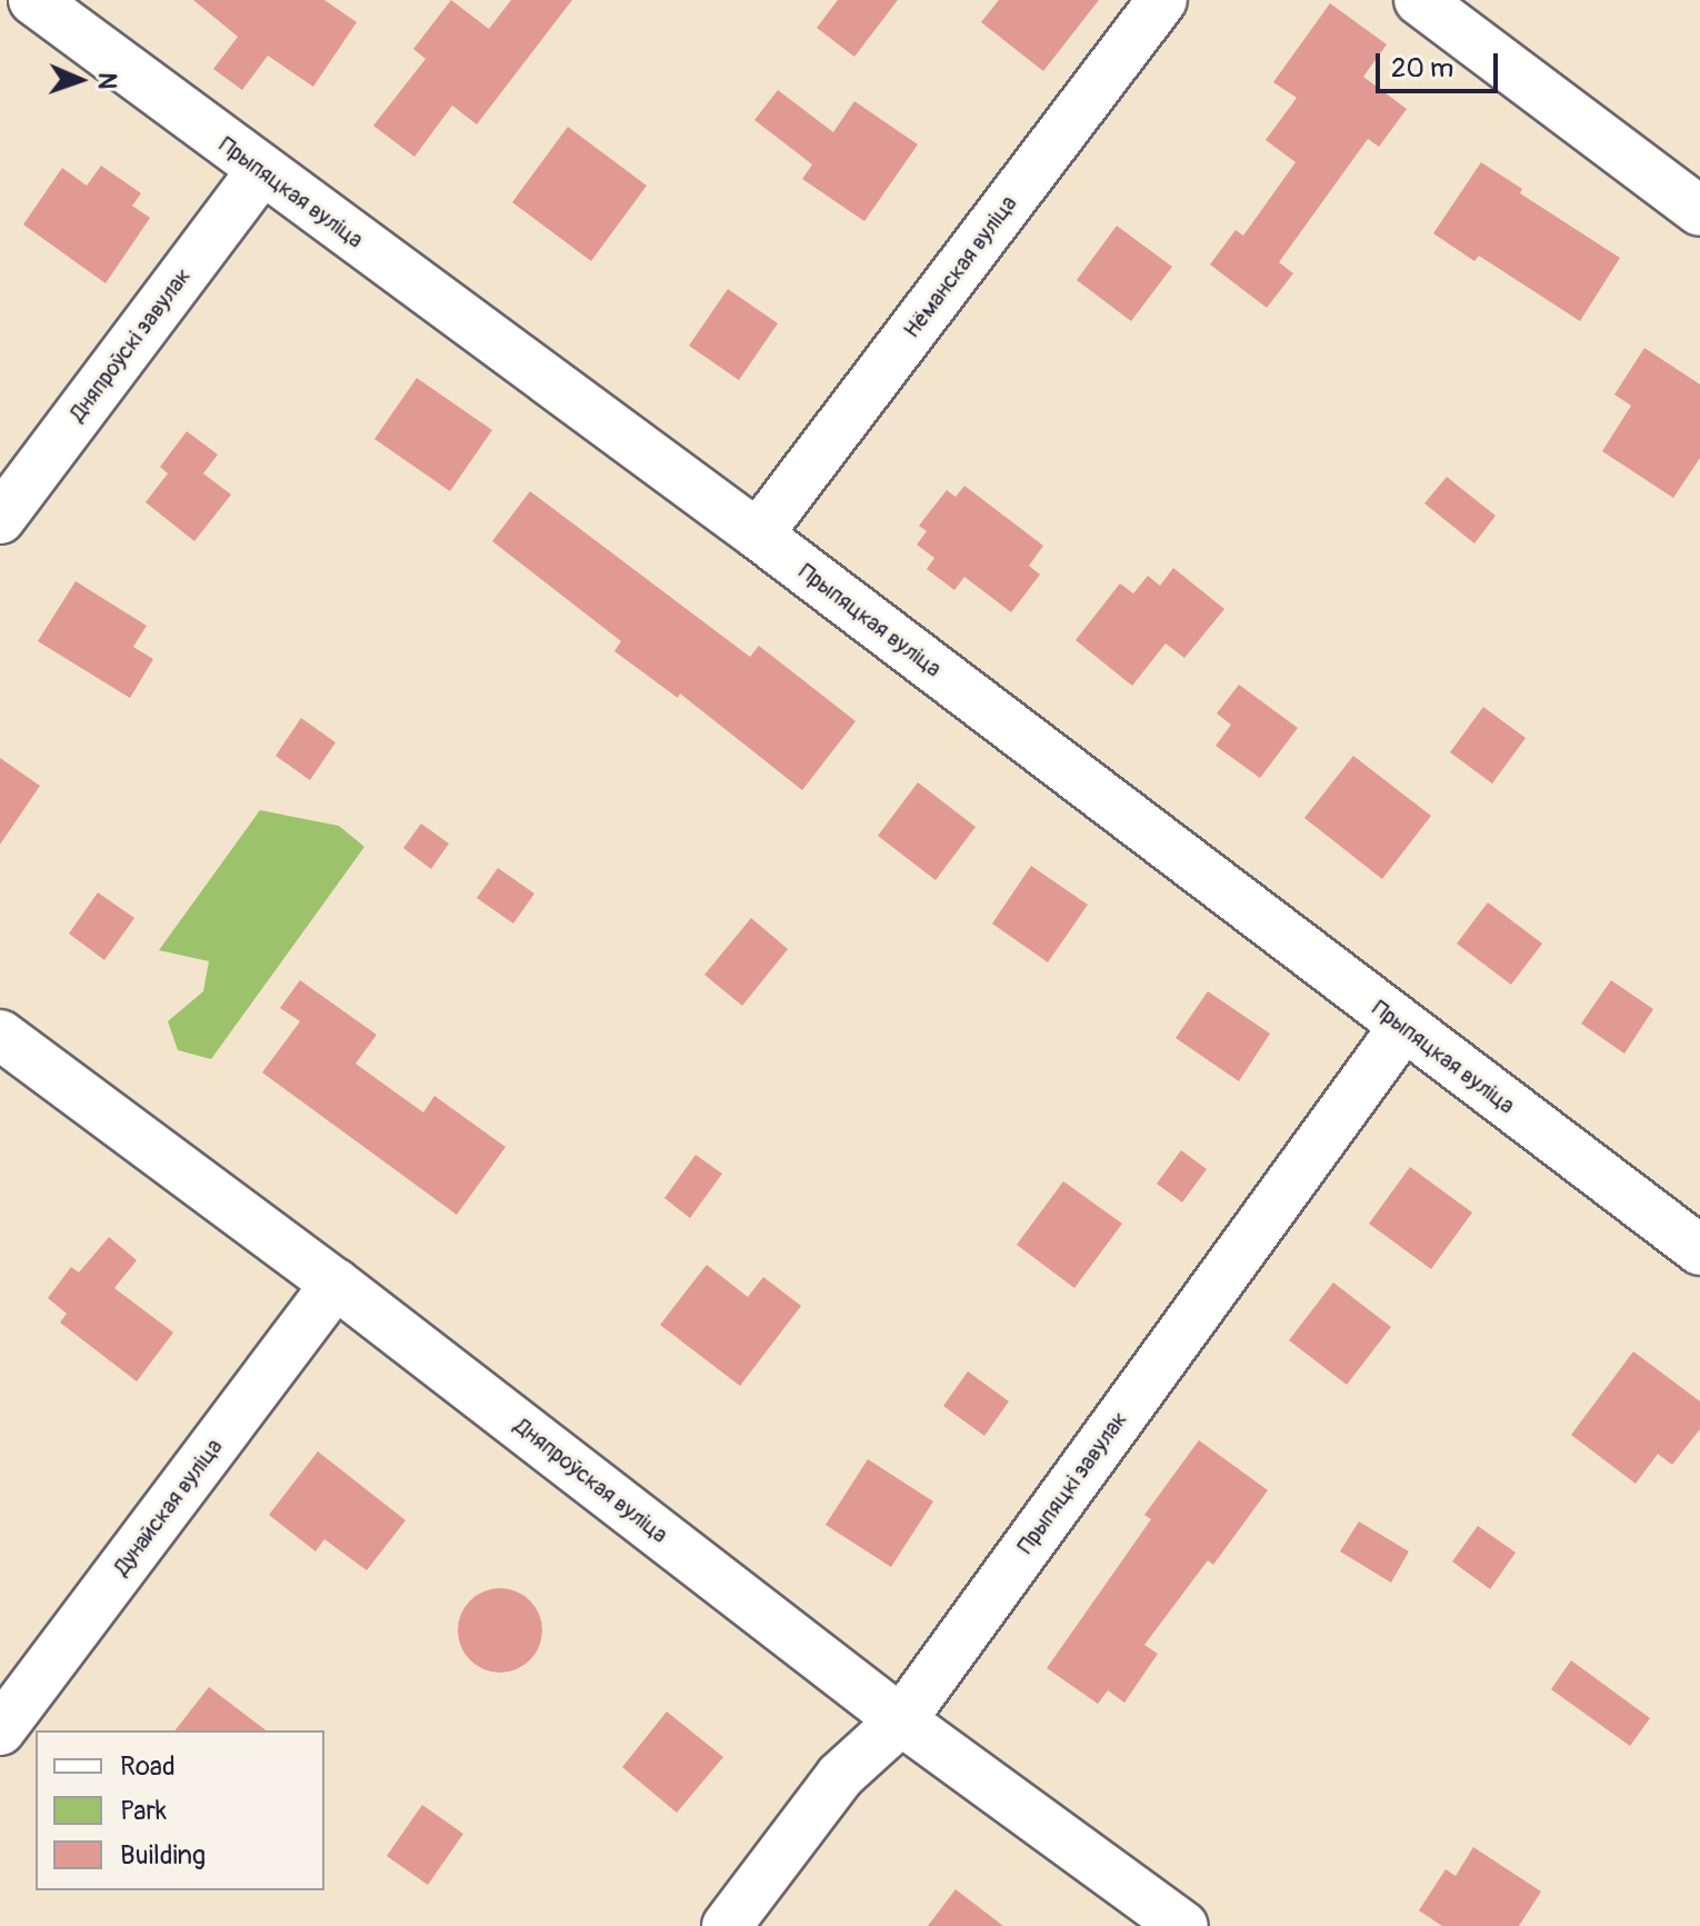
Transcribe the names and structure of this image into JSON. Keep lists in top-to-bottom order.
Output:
{
  "streets": {
    "street": [
      "Прыпяцкая вуліца",
      "Нёманская вуліца",
      "Дняпроўскі завулак",
      "Дняпроўская вуліца",
      "Прыпяцкі завулак",
      "Дунайская вуліца"
    ]
  },
  "crossings": [
    ["Прыпяцкая вуліца", "Нёманская вуліца"],
    ["Прыпяцкая вуліца", "Дняпроўскі завулак"],
    ["Прыпяцкая вуліца", "Прыпяцкі завулак"],
    ["Дняпроўская вуліца", "Прыпяцкі завулак"],
    ["Дняпроўская вуліца", "Дунайская вуліца"]
  ],
  "legend": ["Road", "Park", "Building"],
  "scale_bar": "20 m",
  "north": "right"
}
